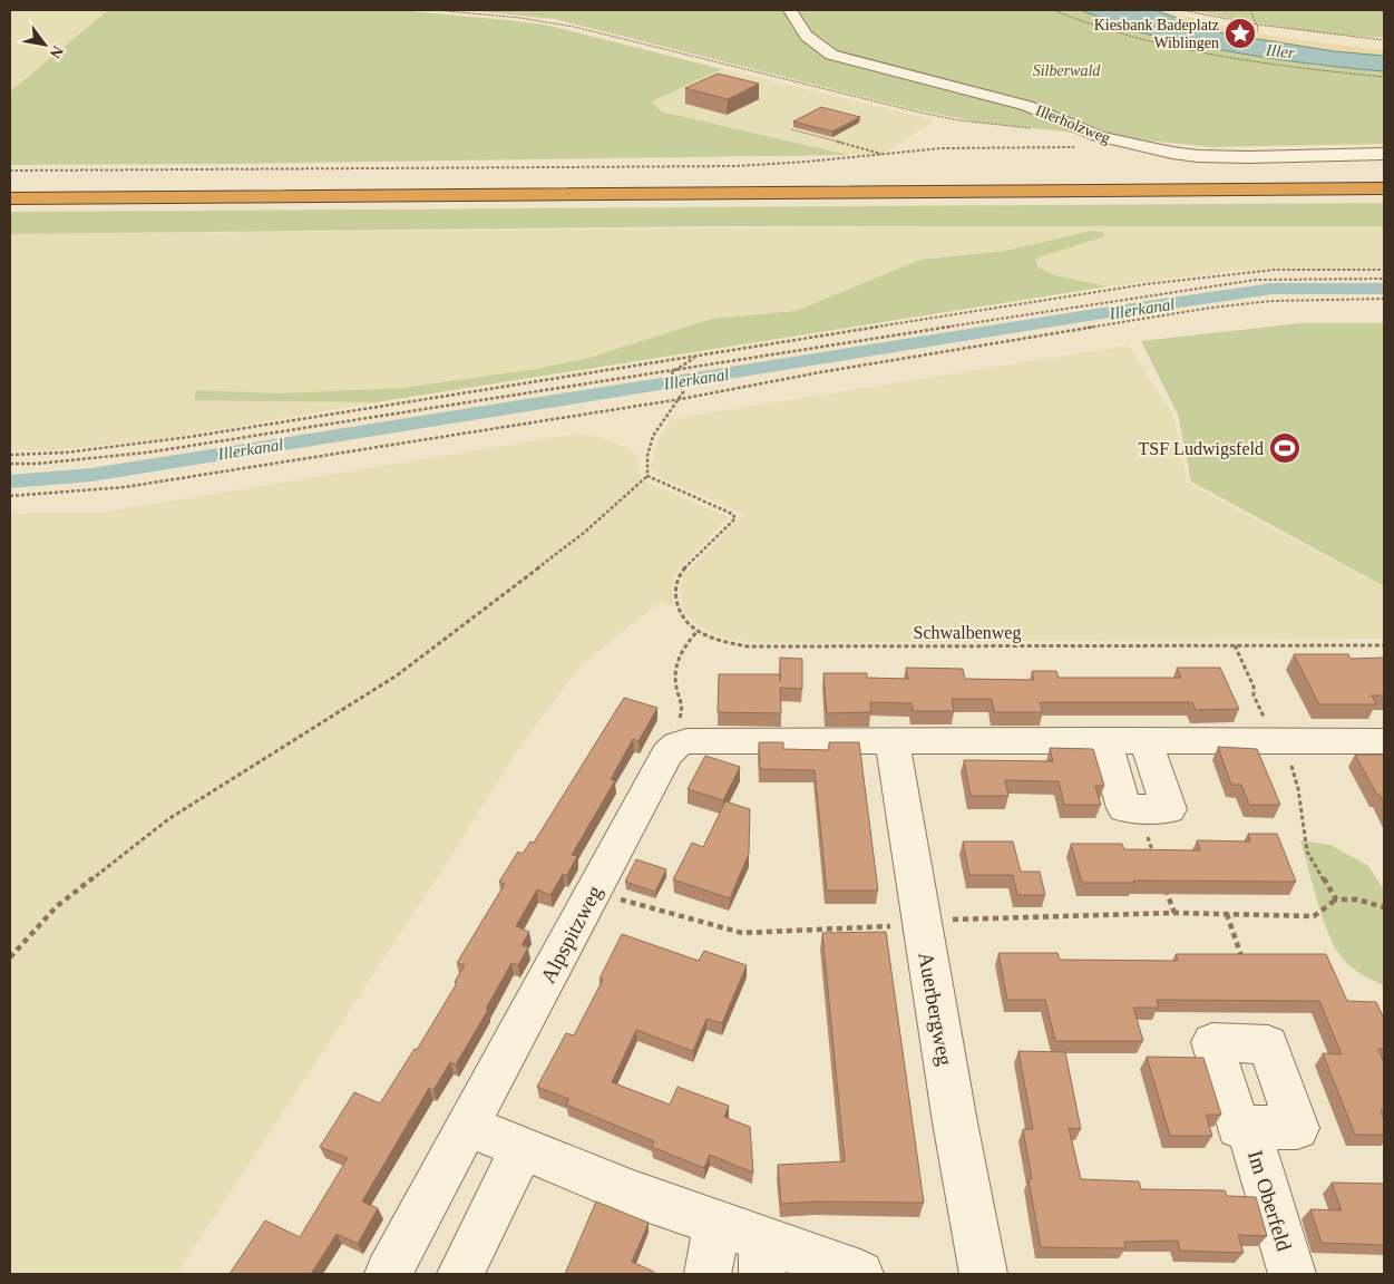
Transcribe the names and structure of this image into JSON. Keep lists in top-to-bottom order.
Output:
{
  "streets": {
    "street": [
      "Illerholzweg",
      "Alpspitzweg",
      "Auerbergweg",
      "Im Oberfeld"
    ],
    "path": ["Schwalbenweg"]
  },
  "water": ["Iller", "Illerkanal"],
  "parks": ["Silberwald"],
  "places": {
    "place": ["Kiesbank Badeplatz Wiblingen"],
    "sports": ["TSF Ludwigsfeld"]
  },
  "north": "bottom right"
}
